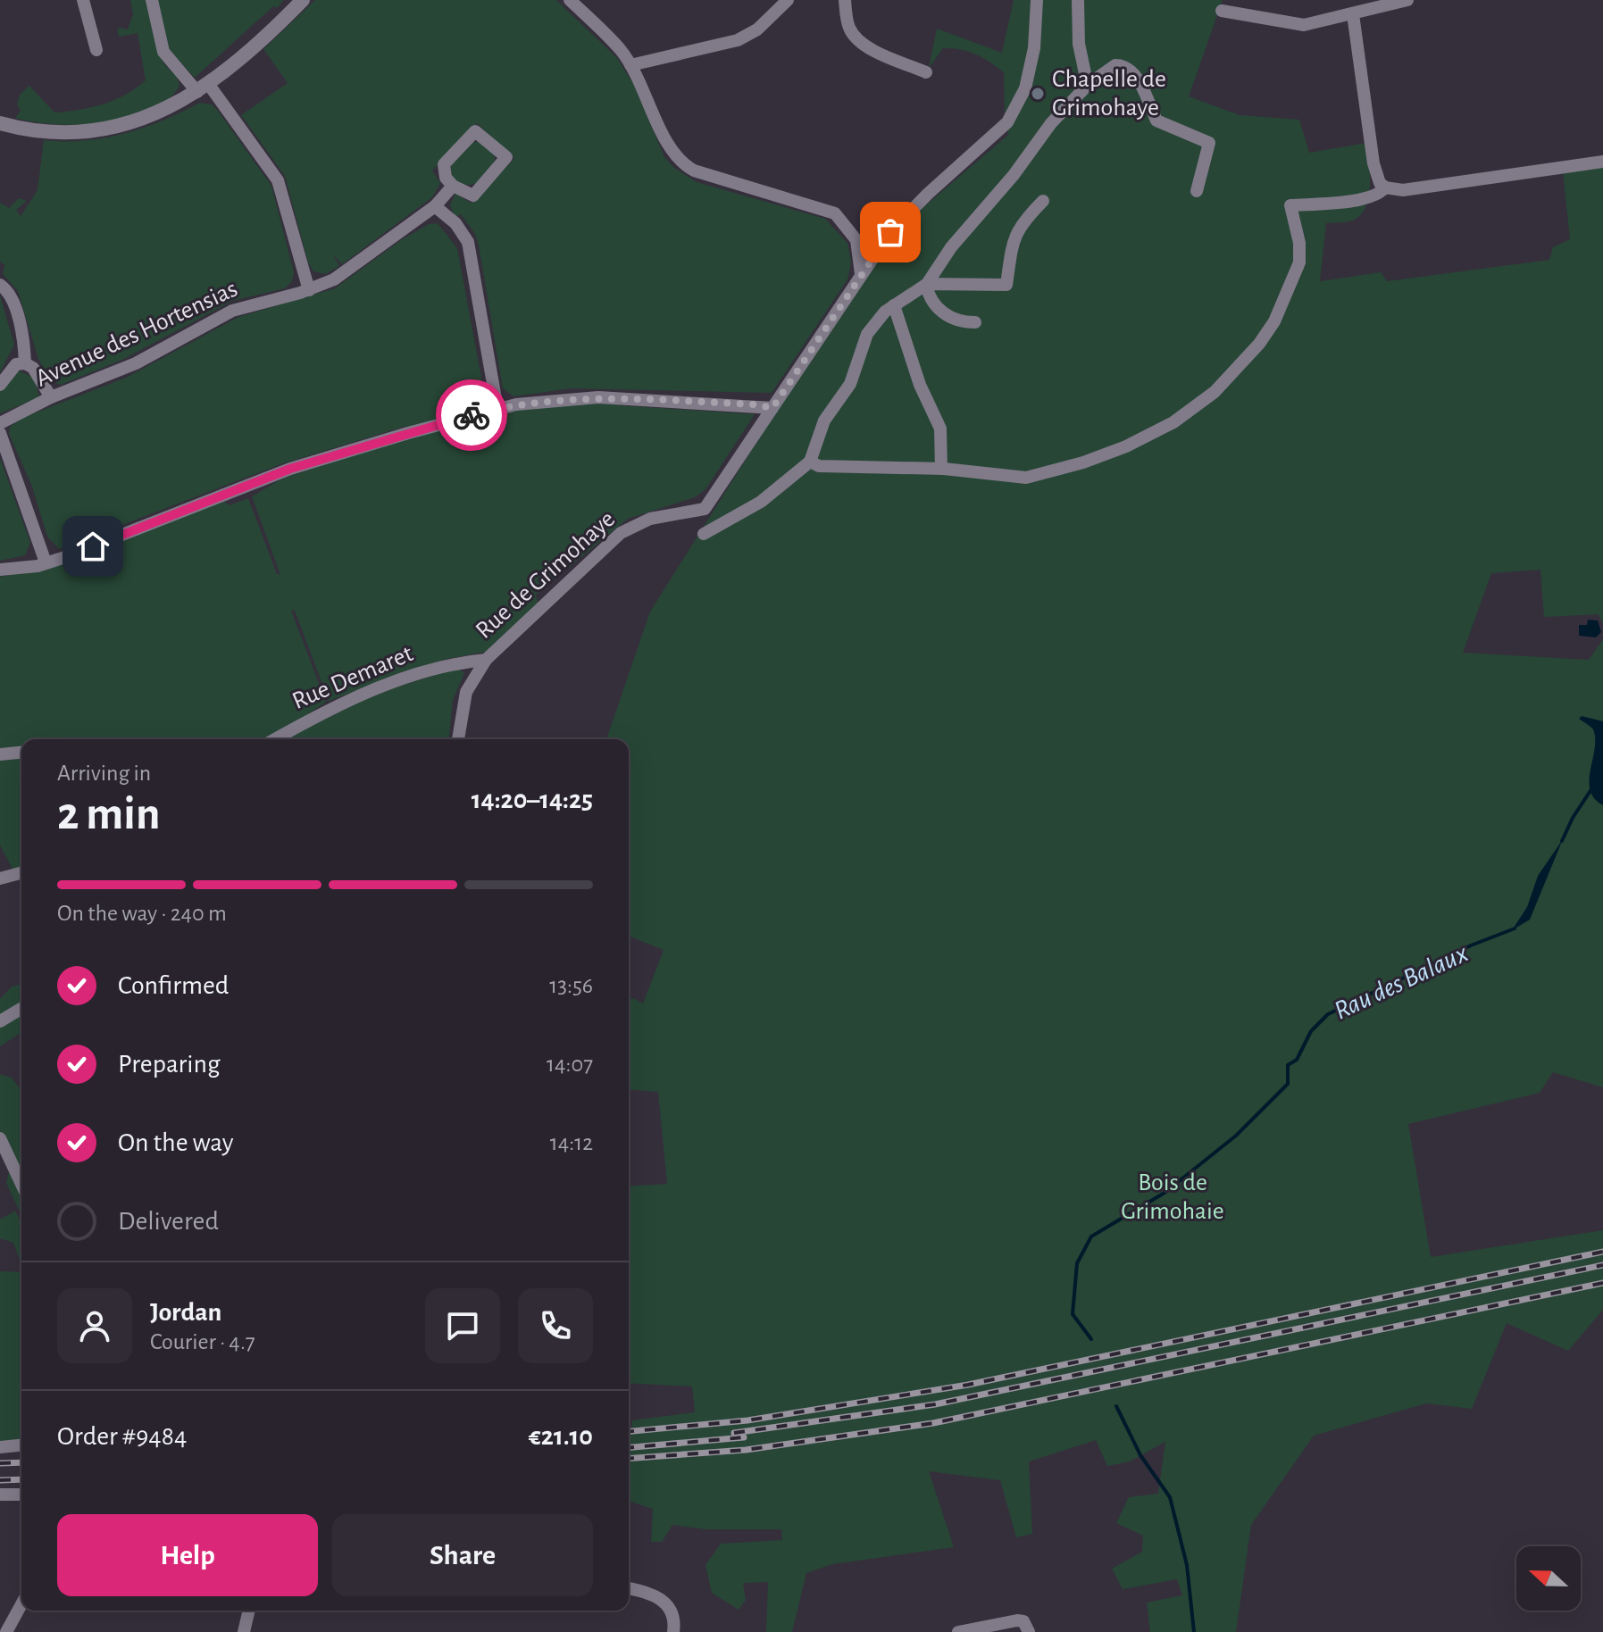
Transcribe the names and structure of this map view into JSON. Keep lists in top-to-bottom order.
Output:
{
  "streets": {
    "street": ["Avenue des Hortensias", "Rue de Grimohaye", "Rue Demaret"]
  },
  "crossings": [
    ["Rue de Grimohaye", "Rue Demaret"]
  ],
  "water": ["Rau des Balaux"],
  "parks": ["Bois de Grimohaie"],
  "places": ["Chapelle de Grimohaye"],
  "north": "left",
  "page": {
    "heading": ["2 min", "Arriving in", "14:20–14:25"],
    "panel": [
      "Jordan",
      "Courier · 4.7",
      "Order #9484",
      "€21.10"
    ],
    "bar": "On the way · 240 m",
    "list": [
      ["Confirmed", "13:56"],
      ["Preparing", "14:07"],
      ["On the way", "14:12"],
      "Delivered"
    ],
    "buttons": ["Help", "Share"]
  }
}
